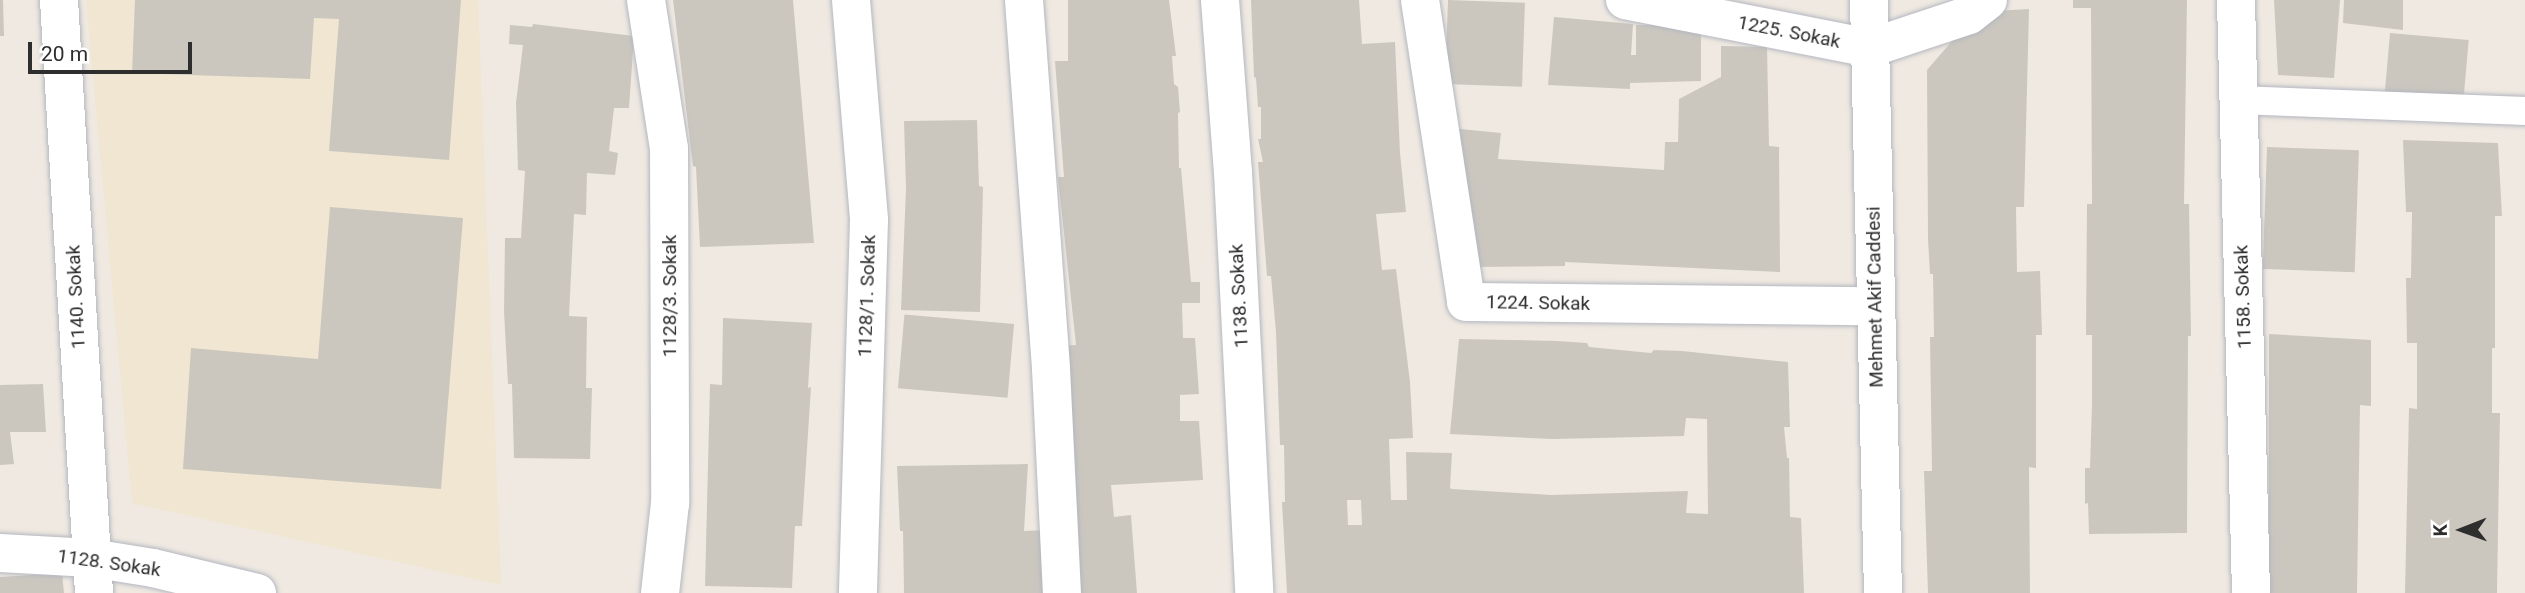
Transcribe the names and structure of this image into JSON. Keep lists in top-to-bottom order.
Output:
{
  "streets": {
    "street": [
      "1225. Sokak",
      "1128/3. Sokak",
      "1128/1. Sokak",
      "1138. Sokak",
      "1140. Sokak",
      "Mehmet Akif Caddesi",
      "1158. Sokak",
      "1224. Sokak",
      "1128. Sokak"
    ]
  },
  "crossings": [
    ["1225. Sokak", "Mehmet Akif Caddesi"],
    ["1140. Sokak", "1128. Sokak"],
    ["Mehmet Akif Caddesi", "1224. Sokak"]
  ],
  "scale_bar": "20 m",
  "north": "left"
}
